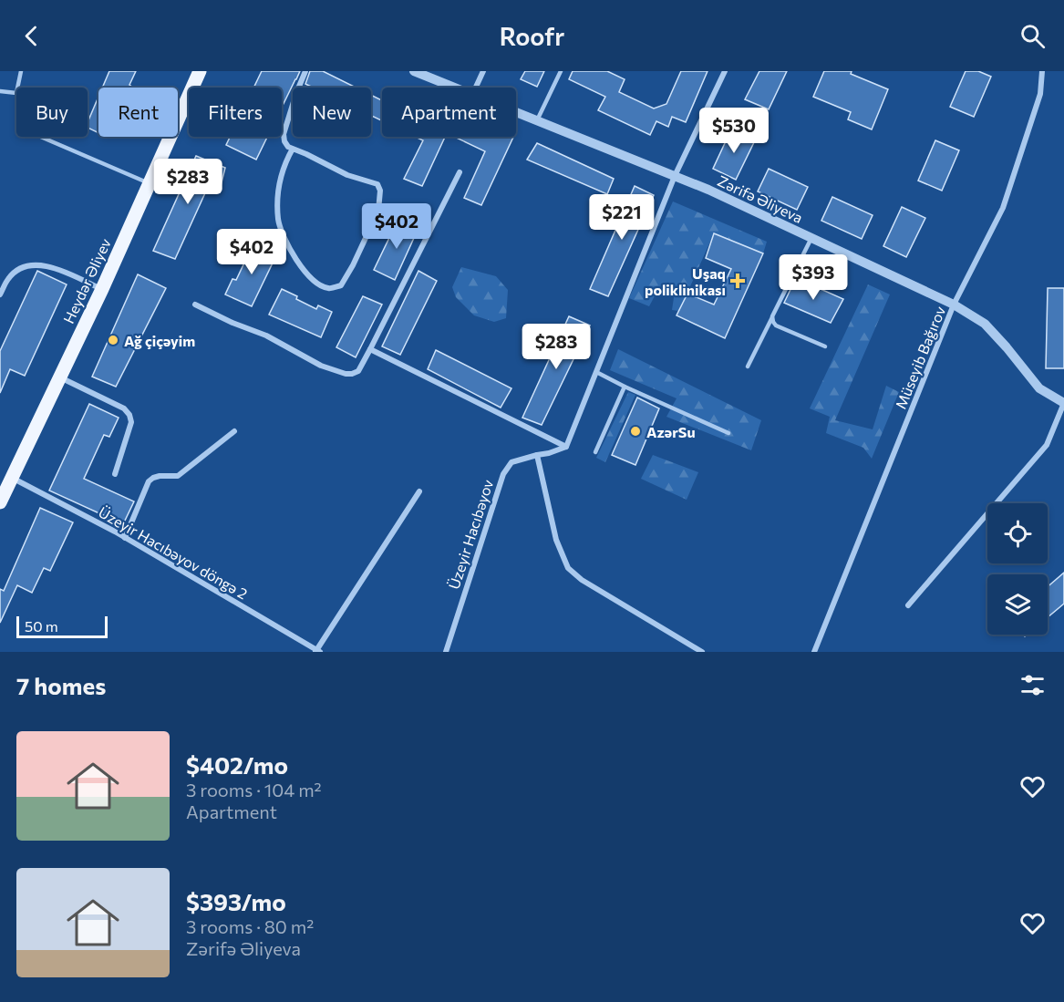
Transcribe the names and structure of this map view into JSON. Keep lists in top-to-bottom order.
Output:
{
  "streets": {
    "main road": ["Heydər Əliyev"],
    "street": [
      "Zərifə Əliyeva",
      "Müseyib Bağırov",
      "Üzeyir Hacıbəyov",
      "Üzeyir Hacıbəyov döngə 2"
    ]
  },
  "crossings": [
    ["Zərifə Əliyeva", "Müseyib Bağırov"],
    ["Heydər Əliyev", "Üzeyir Hacıbəyov döngə 2"]
  ],
  "places": {
    "health": ["Uşaq poliklinikası"],
    "other": ["Ağ çiçəyim", "AzərSu"]
  },
  "scale_bar": "50 m",
  "page": {
    "header": "Roofr",
    "chip": [
      "Buy",
      "Rent",
      "Filters",
      "New",
      "Apartment"
    ],
    "price": [
      "$530",
      "$283",
      "$221",
      "$402",
      "$402",
      "$393",
      "$283"
    ],
    "scale": "50 m",
    "heading": "7 homes",
    "list": [
      {
        "name": "$402/mo",
        "note": "3 rooms · 104 m² · Apartment"
      },
      {
        "name": "$393/mo",
        "note": "3 rooms · 80 m² · Zərifə Əliyeva"
      }
    ]
  }
}
